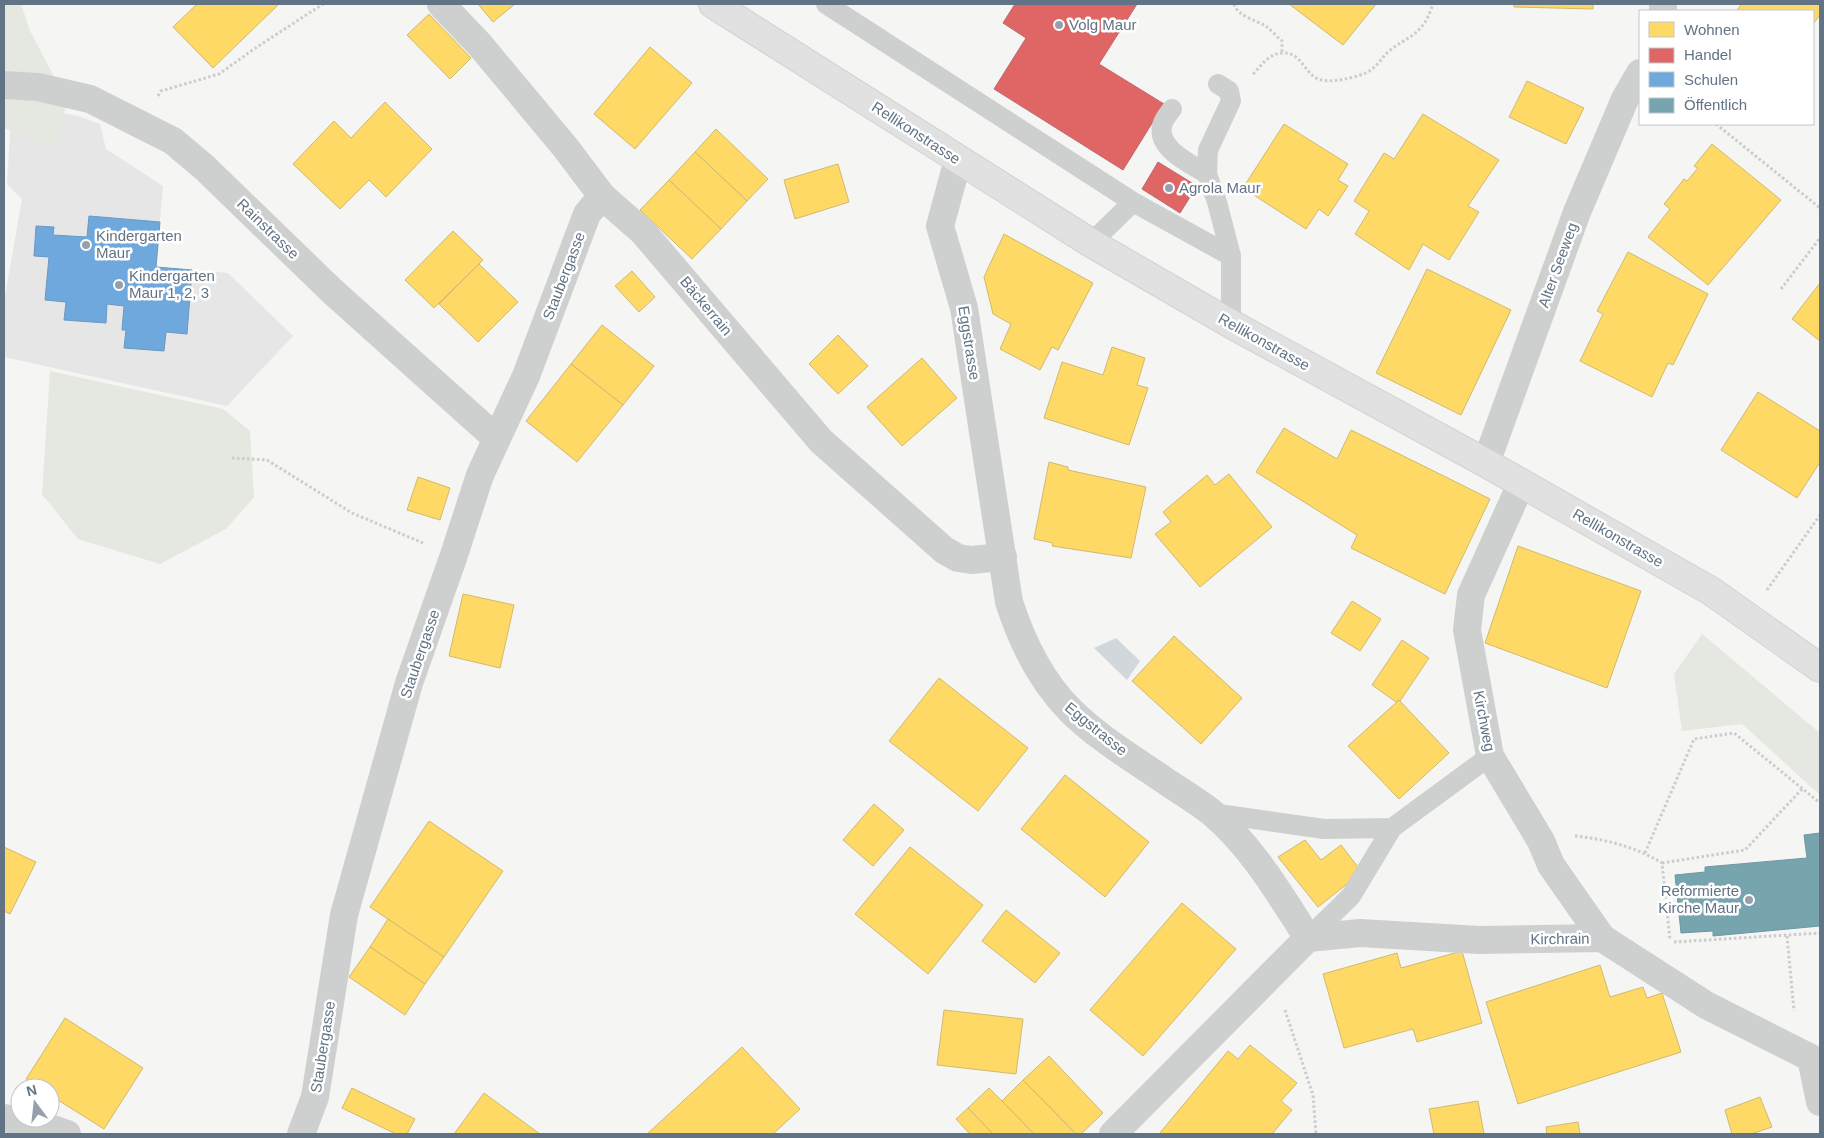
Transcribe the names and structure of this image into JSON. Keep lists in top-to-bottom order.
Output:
{
  "streets": {
    "street": [
      "Rellikonstrasse",
      "Rainstrasse",
      "Alter Seeweg",
      "Staubergasse",
      "Bäckerrain",
      "Eggstrasse",
      "Kirchweg",
      "Kirchrain"
    ]
  },
  "crossings": [
    ["Rellikonstrasse", "Alter Seeweg"],
    ["Rellikonstrasse", "Eggstrasse"],
    ["Rellikonstrasse", "Kirchweg"],
    ["Rainstrasse", "Staubergasse"],
    ["Staubergasse", "Bäckerrain"],
    ["Bäckerrain", "Eggstrasse"],
    ["Eggstrasse", "Kirchrain"],
    ["Kirchweg", "Kirchrain"]
  ],
  "places": [
    "Volg Maur",
    "Agrola Maur",
    "Kindergarten Maur",
    "Kindergarten Maur 1, 2, 3",
    "Reformierte Kirche Maur"
  ],
  "legend": [
    "Wohnen",
    "Handel",
    "Schulen",
    "Öffentlich"
  ],
  "north": "top"
}
